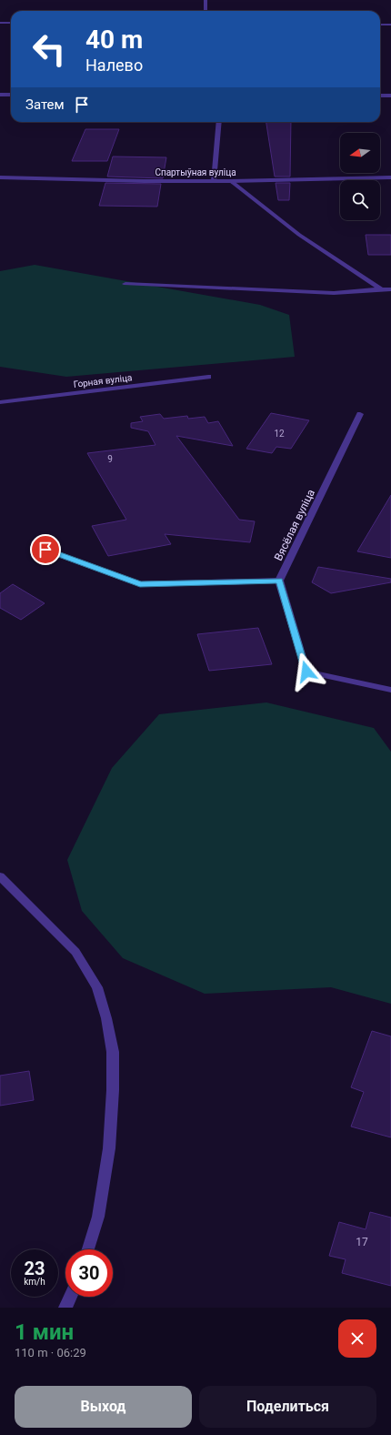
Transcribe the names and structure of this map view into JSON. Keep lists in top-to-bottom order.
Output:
{
  "streets": {
    "street": ["Спартыўная вуліца", "Горная вуліца", "Вясёлая вуліца"]
  },
  "house_numbers": ["12", "9", "17"],
  "north": "left",
  "page": {
    "turn": ["40 m", "Налево"],
    "then": "Затем",
    "speed": "23 km/h",
    "limit": "30",
    "heading": ["1 мин", "110 m · 06:29"],
    "buttons": ["Выход", "Поделиться"]
  }
}
